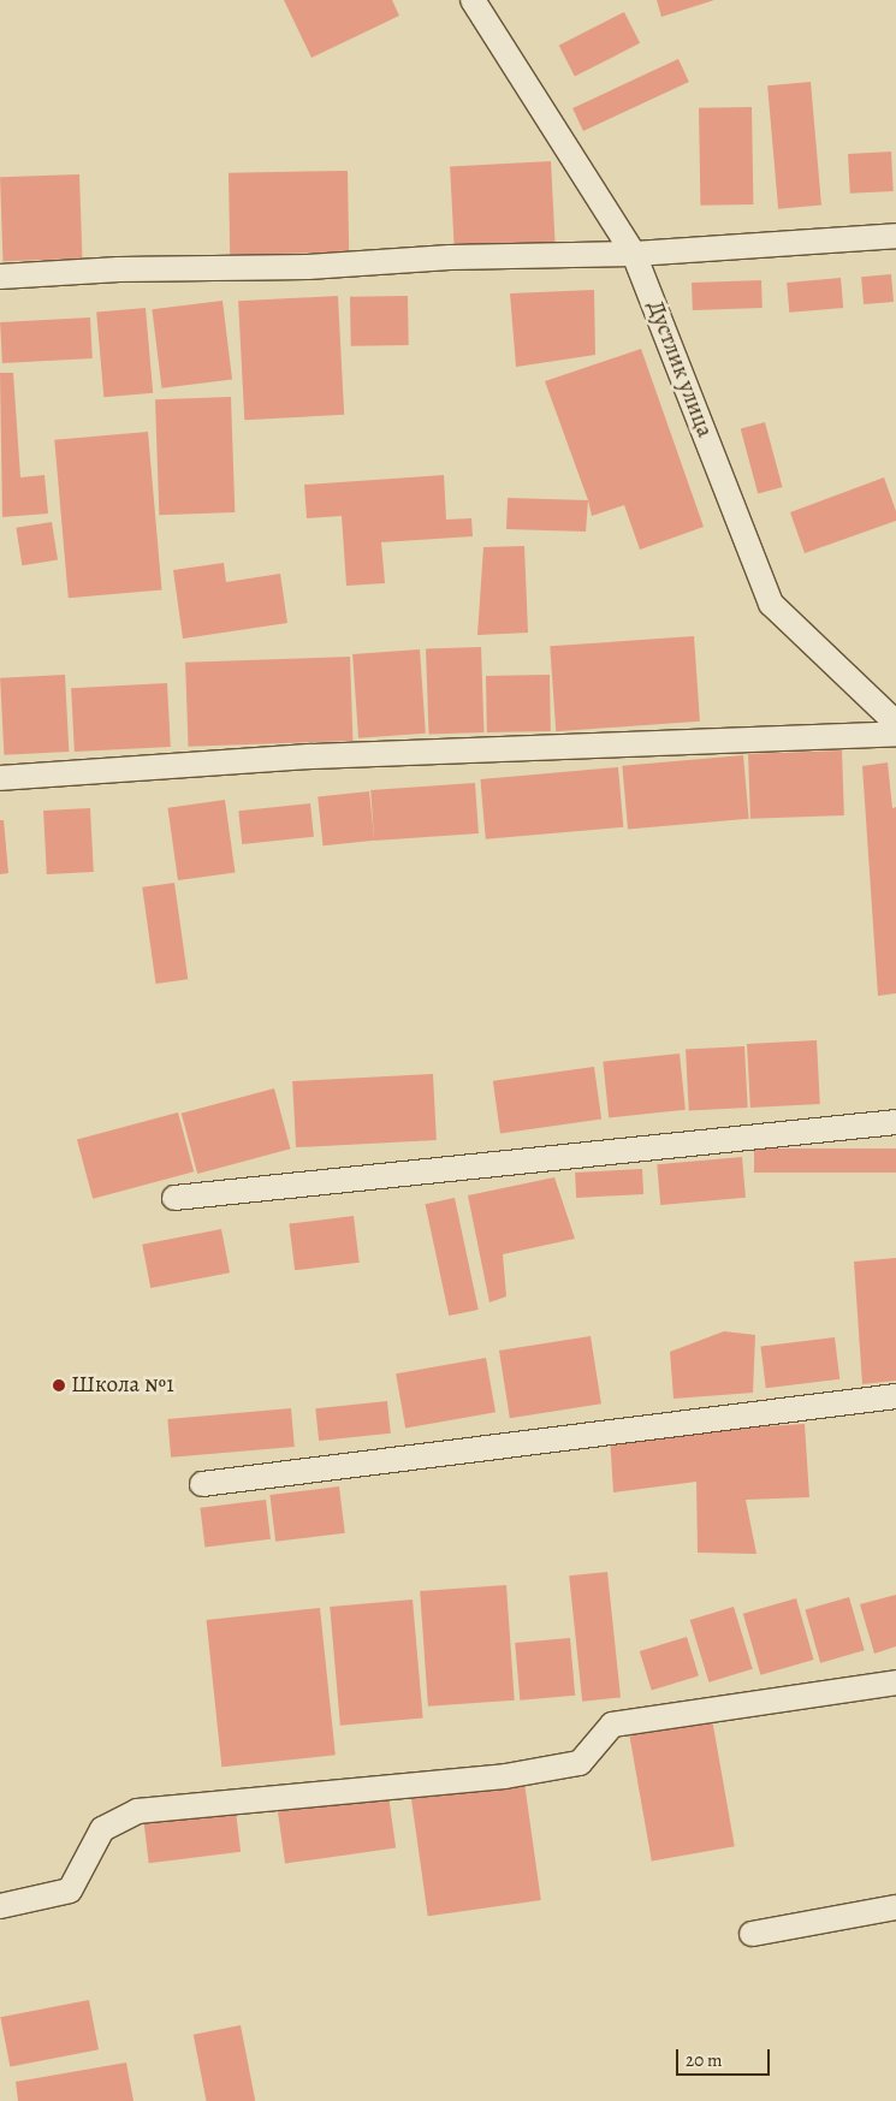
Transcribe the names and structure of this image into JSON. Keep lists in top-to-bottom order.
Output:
{
  "streets": {
    "street": ["Дустлик улица"]
  },
  "places": ["Школа №1"],
  "scale_bar": "20 m"
}
